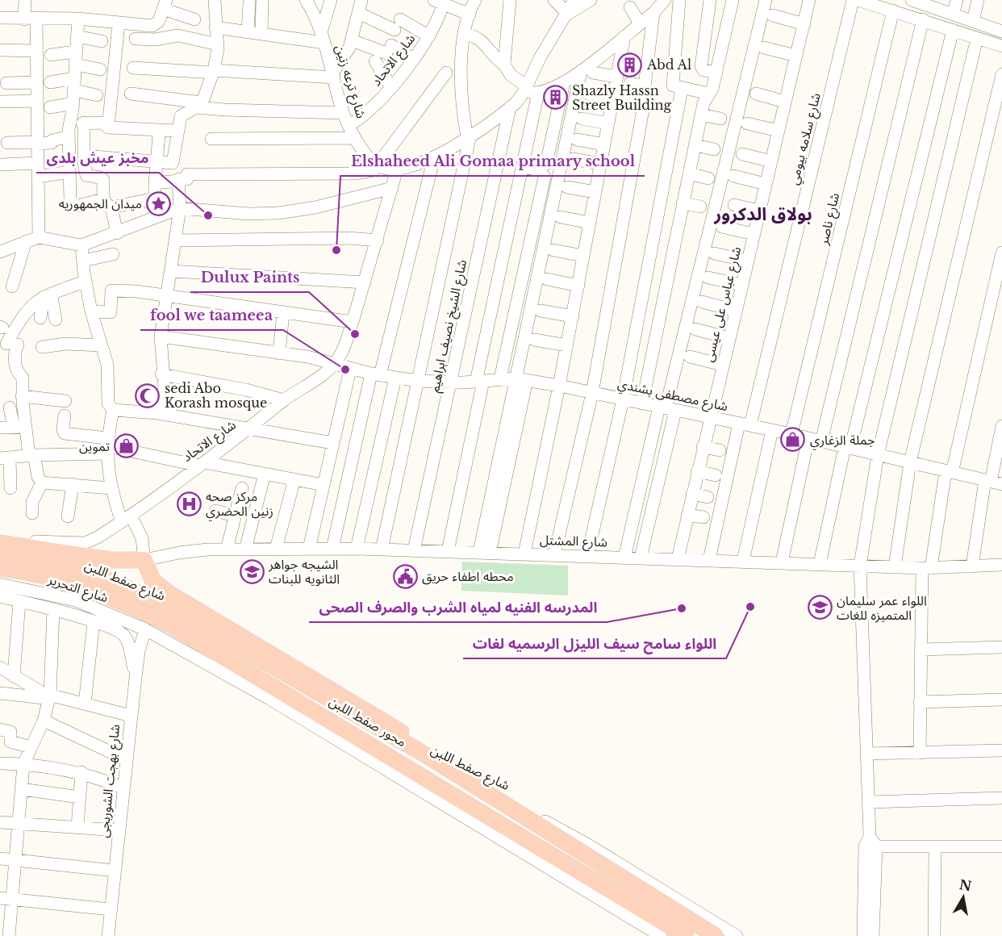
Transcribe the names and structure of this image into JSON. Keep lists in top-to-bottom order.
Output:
{
  "streets": {
    "main road": ["محور صفط اللبن"],
    "street": [
      "شارع الاتحاد",
      "شارع ترعه زنين",
      "شارع سلامه بيومي",
      "شارع ناصر",
      "شارع عباس على عيسى",
      "شارع الشيخ نصيف ابراهيم",
      "شارع مصطفى بشندي",
      "شارع المشتل",
      "شارع صفط اللبن",
      "شارع التحرير",
      "شارع بهجت الشوربجى"
    ]
  },
  "crossings": [
    ["شارع الاتحاد", "شارع ترعه زنين"],
    ["شارع الاتحاد", "شارع مصطفى بشندي"],
    ["شارع سلامه بيومي", "شارع مصطفى بشندي"],
    ["شارع سلامه بيومي", "شارع المشتل"],
    ["شارع ناصر", "شارع مصطفى بشندي"],
    ["شارع عباس على عيسى", "شارع مصطفى بشندي"],
    ["شارع عباس على عيسى", "شارع المشتل"],
    ["شارع الشيخ نصيف ابراهيم", "شارع مصطفى بشندي"],
    ["شارع الشيخ نصيف ابراهيم", "شارع المشتل"],
    ["شارع التحرير", "شارع بهجت الشوربجى"]
  ],
  "districts": ["بولاق الدكرور"],
  "places": {
    "building": ["Abd Al", "Shazly Hassn Street Building"],
    "place": ["ميدان الجمهوريه"],
    "other": [
      "مخبز عيش بلدى",
      "Elshaheed Ali Gomaa primary school",
      "Dulux Paints",
      "fool we taameea",
      "اللواء سامح سيف الليزل الرسميه لغات",
      "المدرسه الفنيه لمياه الشرب والصرف الصحى"
    ],
    "mosque": ["sedi Abo Korash mosque"],
    "shop": ["جملة الزغاري", "تموين"],
    "hospital": ["مركز صحه زنين الحضري"],
    "school or university": ["الشيجه جواهر الثانويه للبنات", "اللواء عمر سليمان المتميزه للغات"],
    "public building": ["محطه اطفاء حريق"]
  },
  "north": "top"
}
